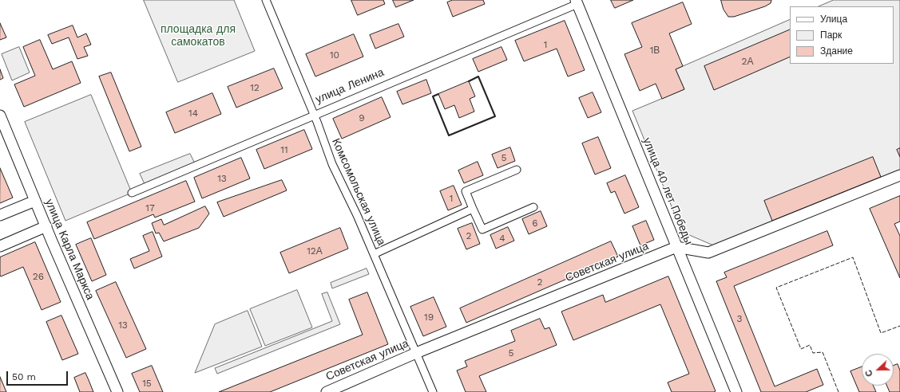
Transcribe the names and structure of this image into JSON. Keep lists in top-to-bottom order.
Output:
{
  "streets": {
    "main road": ["улица 40 лет Победы", "улица Карла Маркса", "Советская улица"],
    "street": ["улица Ленина", "Комсомольская улица"]
  },
  "crossings": [
    ["улица Ленина", "улица 40 лет Победы"],
    ["улица Ленина", "Комсомольская улица"],
    ["улица 40 лет Победы", "Советская улица"],
    ["Комсомольская улица", "Советская улица"]
  ],
  "parks": ["площадка для самокатов"],
  "house_numbers": [
    "1",
    "1В",
    "10",
    "2А",
    "12",
    "14",
    "9",
    "11",
    "5",
    "13",
    "1",
    "17",
    "6",
    "2",
    "4",
    "12А",
    "26",
    "2",
    "19",
    "3",
    "13",
    "5",
    "15"
  ],
  "legend": ["Улица", "Парк", "Здание"],
  "scale_bar": "50 m",
  "north": "left"
}
